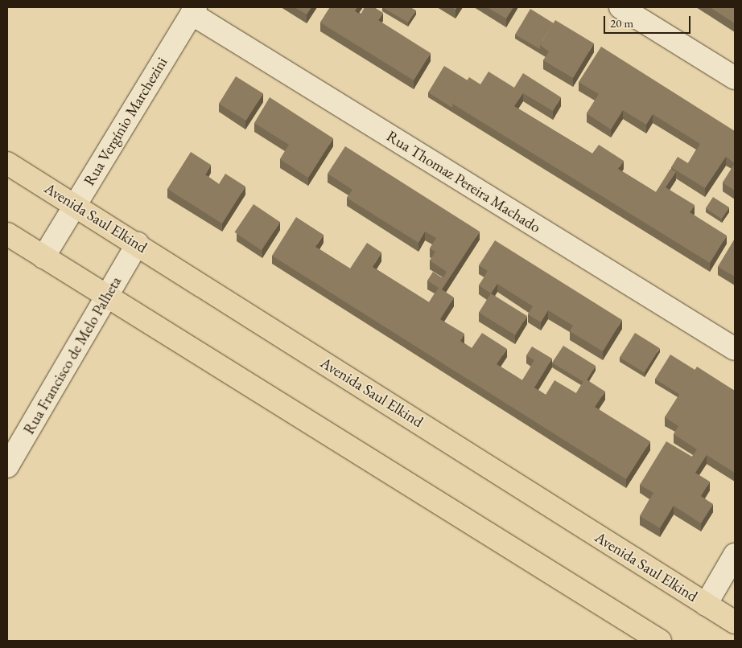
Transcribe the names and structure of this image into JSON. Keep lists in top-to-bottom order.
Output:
{
  "streets": {
    "main road": ["Avenida Saul Elkind"],
    "street": ["Rua Vergínio Marchezini", "Rua Thomaz Pereira Machado", "Rua Francisco de Melo Palheta"]
  },
  "crossings": [
    ["Rua Vergínio Marchezini", "Rua Thomaz Pereira Machado"],
    ["Rua Vergínio Marchezini", "Avenida Saul Elkind"],
    ["Avenida Saul Elkind", "Rua Francisco de Melo Palheta"]
  ],
  "scale_bar": "20 m"
}
